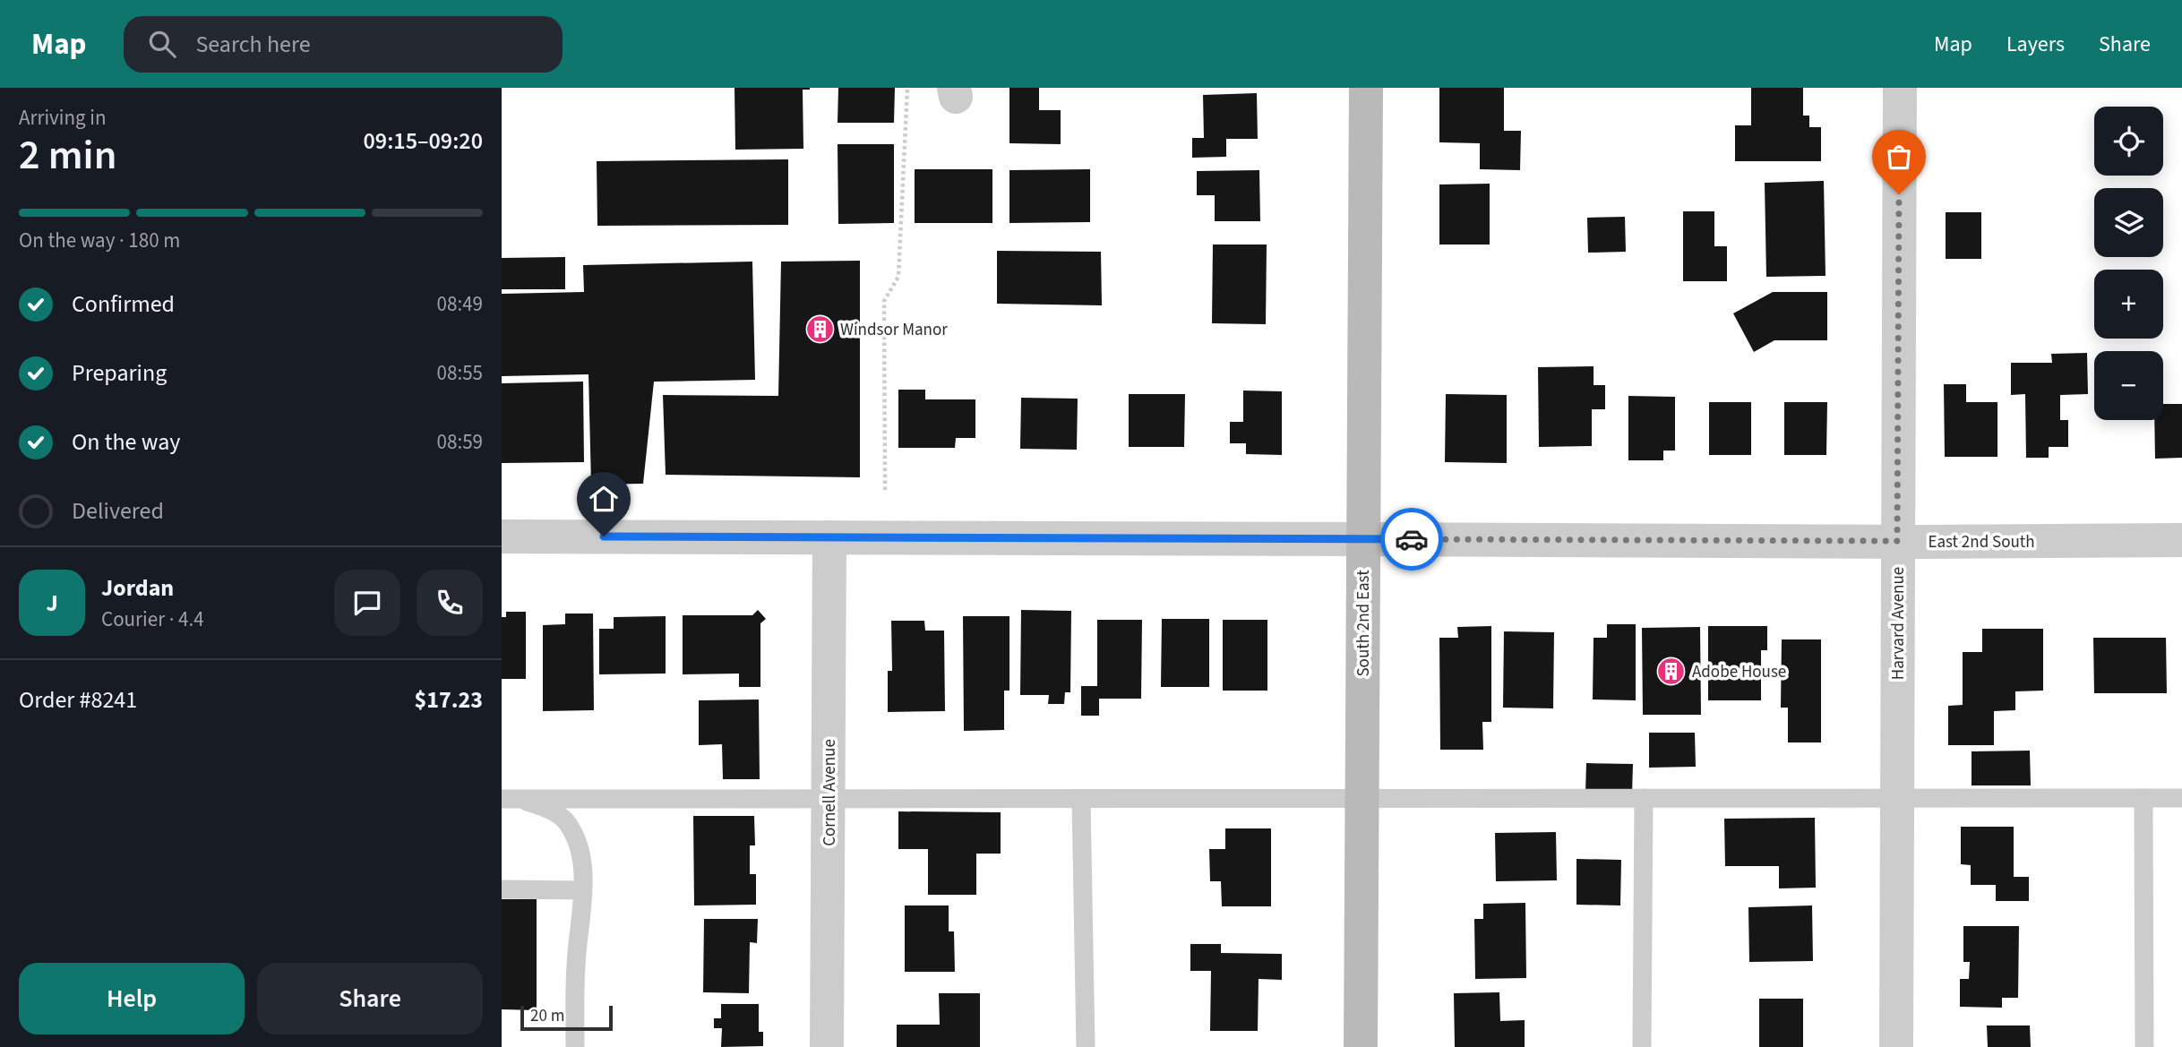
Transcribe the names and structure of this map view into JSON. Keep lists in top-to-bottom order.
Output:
{
  "streets": {
    "main road": ["South 2nd East"],
    "street": ["East 2nd South", "Harvard Avenue", "Cornell Avenue"]
  },
  "crossings": [
    ["East 2nd South", "South 2nd East"],
    ["East 2nd South", "Harvard Avenue"],
    ["East 2nd South", "Cornell Avenue"]
  ],
  "places": {
    "building": ["Windsor Manor", "Adobe House"]
  },
  "scale_bar": "20 m",
  "page": {
    "header": "Map",
    "search": "Search here",
    "nav": ["Map", "Layers", "Share"],
    "heading": ["2 min", "Arriving in", "09:15–09:20"],
    "panel": [
      "Jordan",
      "Courier · 4.4",
      "Order #8241",
      "$17.23"
    ],
    "map_buttons": ["+", "−"],
    "bar": "On the way · 180 m",
    "list": [
      ["Confirmed", "08:49"],
      ["Preparing", "08:55"],
      ["On the way", "08:59"],
      "Delivered"
    ],
    "round": "J",
    "buttons": ["Help", "Share"],
    "scale": "20 m"
  }
}
